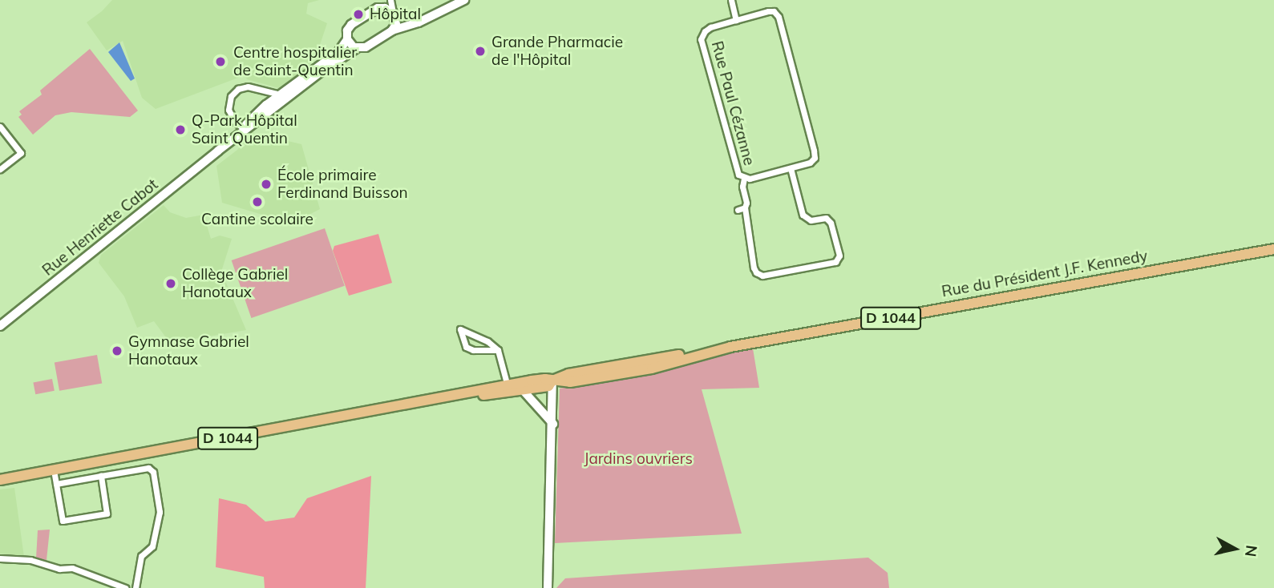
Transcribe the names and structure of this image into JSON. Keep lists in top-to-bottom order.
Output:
{
  "streets": {
    "main road": ["Rue du Président J.F. Kennedy", "D 1044"],
    "street": ["Rue Paul Cézanne", "Rue Henriette Cabot"]
  },
  "parks": ["Jardins ouvriers"],
  "places": [
    "Hôpital",
    "Grande Pharmacie de l'Hôpital",
    "Centre hospitalier de Saint-Quentin",
    "Q-Park Hôpital Saint Quentin",
    "École primaire Ferdinand Buisson",
    "Cantine scolaire",
    "Collège Gabriel Hanotaux",
    "Gymnase Gabriel Hanotaux"
  ],
  "north": "right"
}
